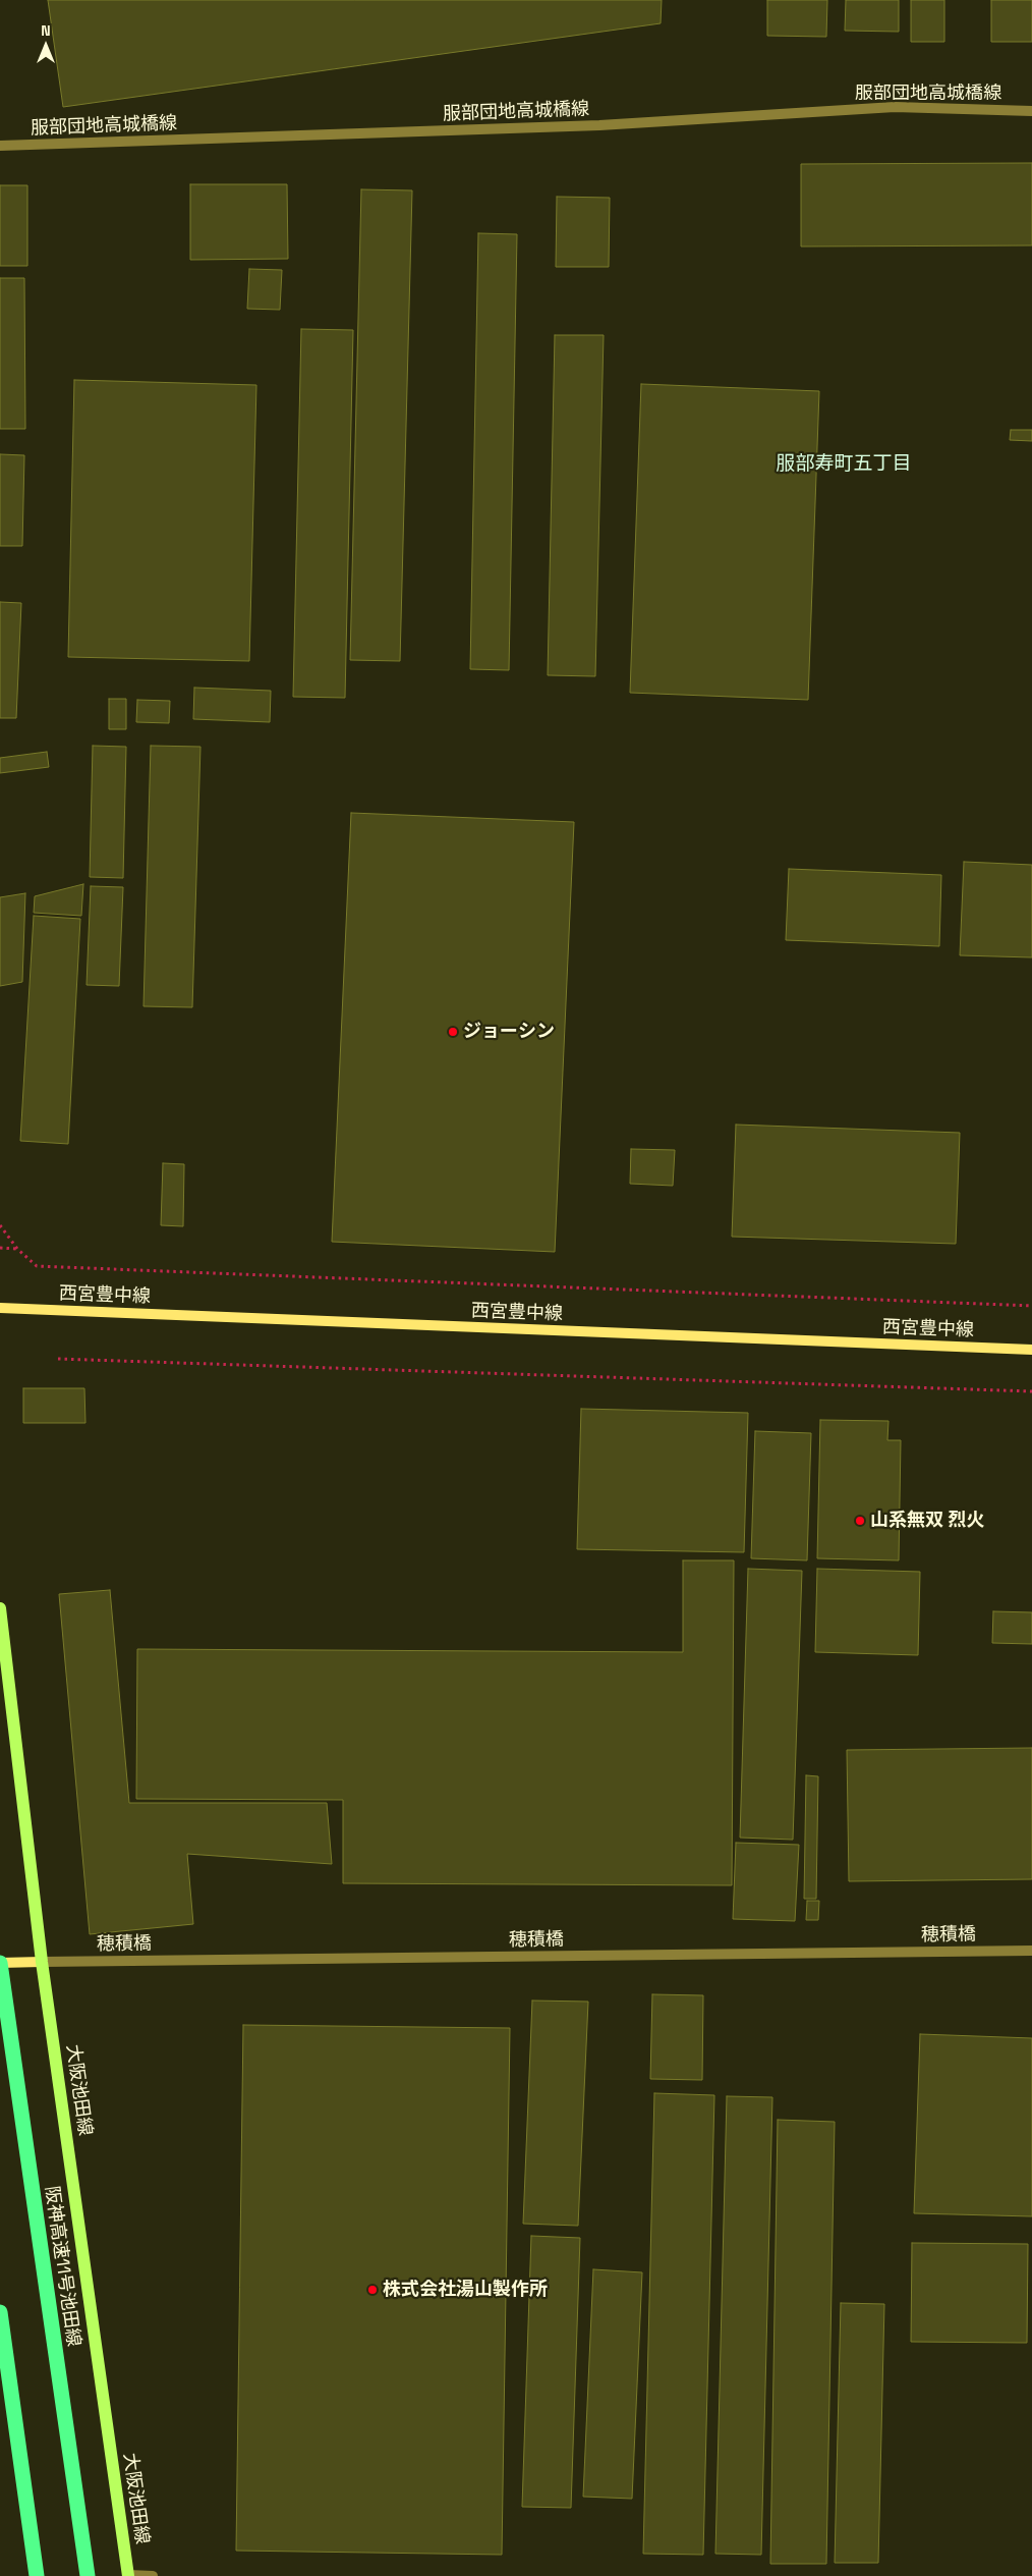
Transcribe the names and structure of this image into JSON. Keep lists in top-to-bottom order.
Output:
{
  "streets": {
    "highway": ["阪神高速11号池田線"],
    "main road": ["西宮豊中線", "大阪池田線"],
    "street": ["服部団地高城橋線", "穂積橋"]
  },
  "crossings": [
    ["穂積橋", "大阪池田線"]
  ],
  "districts": ["服部寿町五丁目"],
  "places": ["ジョーシン", "山系無双 烈火", "株式会社湯山製作所"],
  "north": "top"
}
